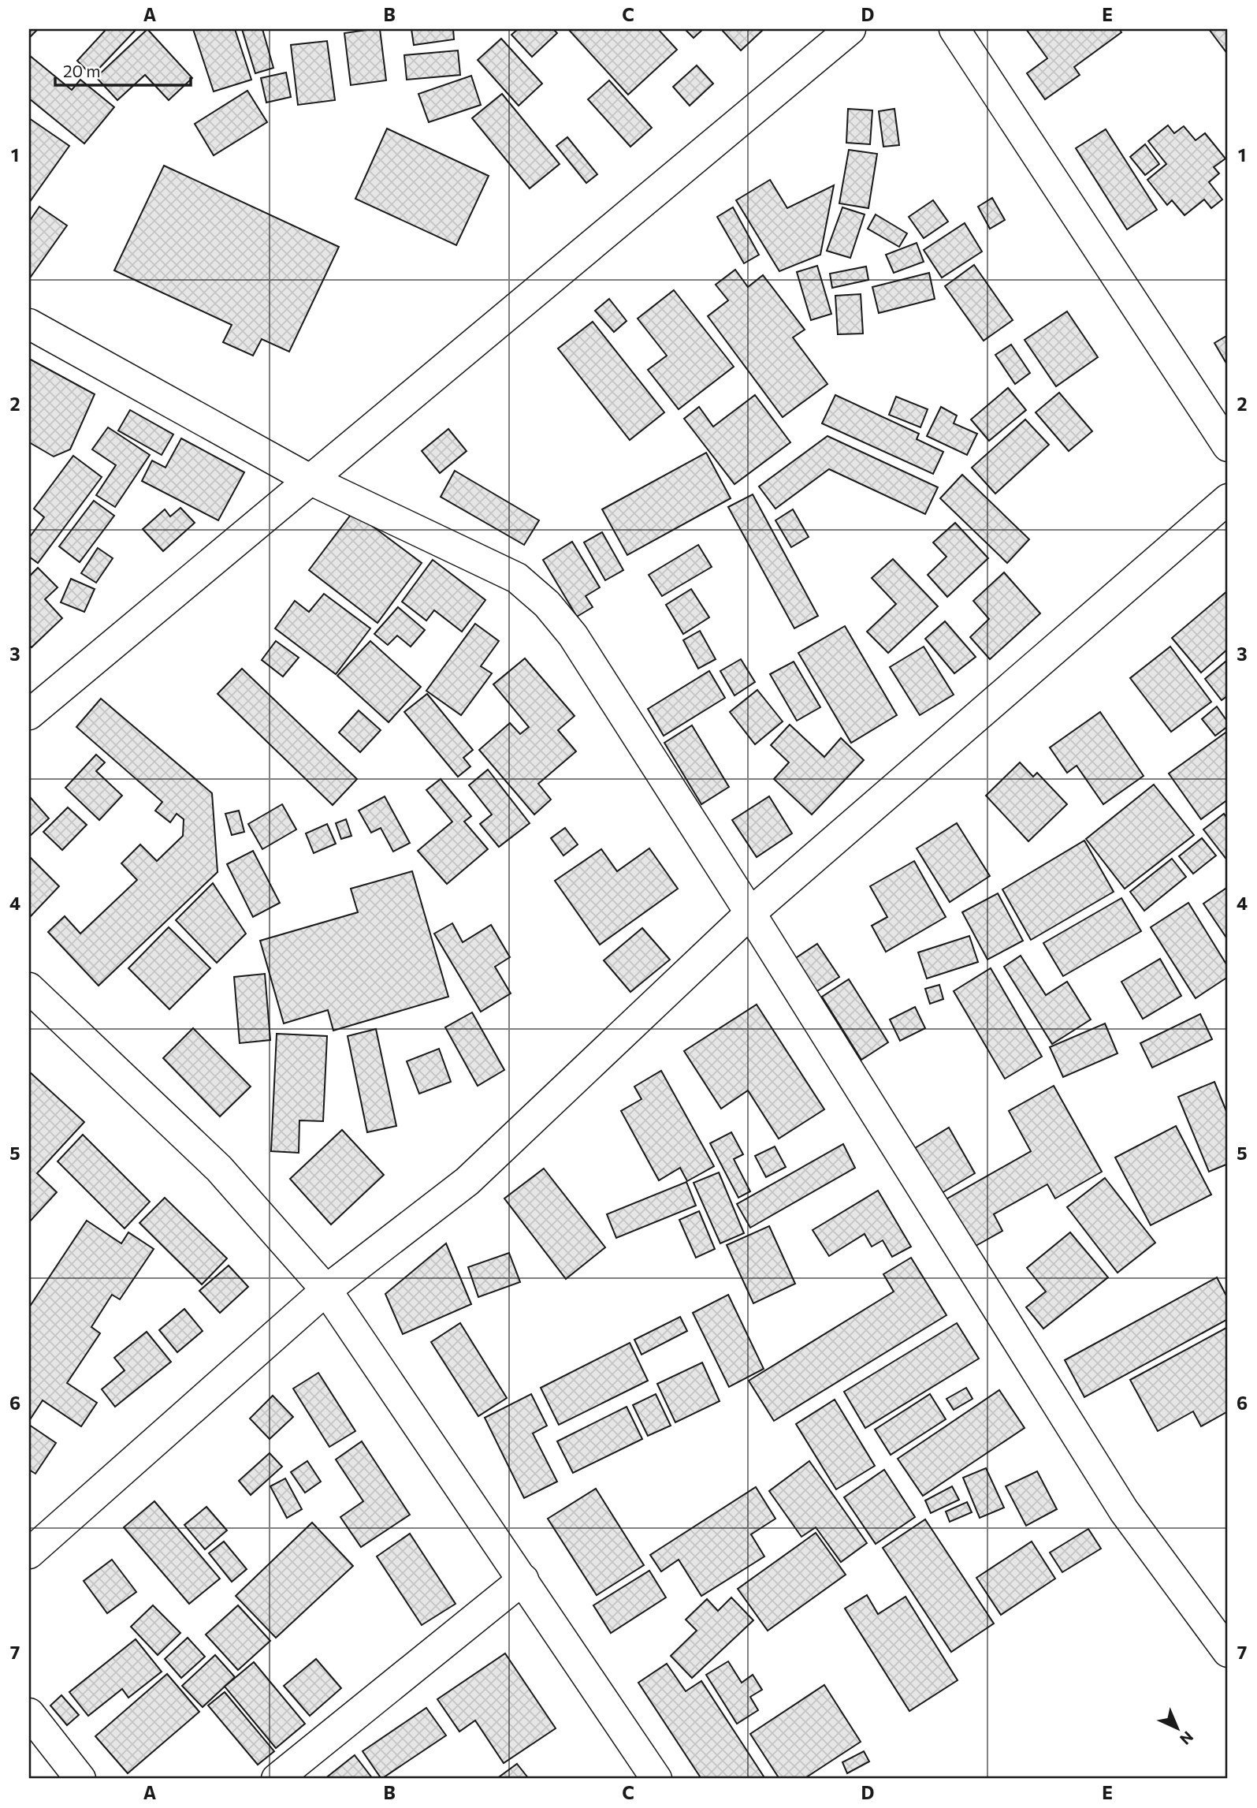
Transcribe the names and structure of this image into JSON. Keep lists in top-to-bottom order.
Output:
{
  "scale_bar": "20 m",
  "north": "bottom right",
  "grid": {
    "columns": [
      "A",
      "B",
      "C",
      "D",
      "E"
    ],
    "rows": [
      "1",
      "2",
      "3",
      "4",
      "5",
      "6",
      "7"
    ]
  }
}
